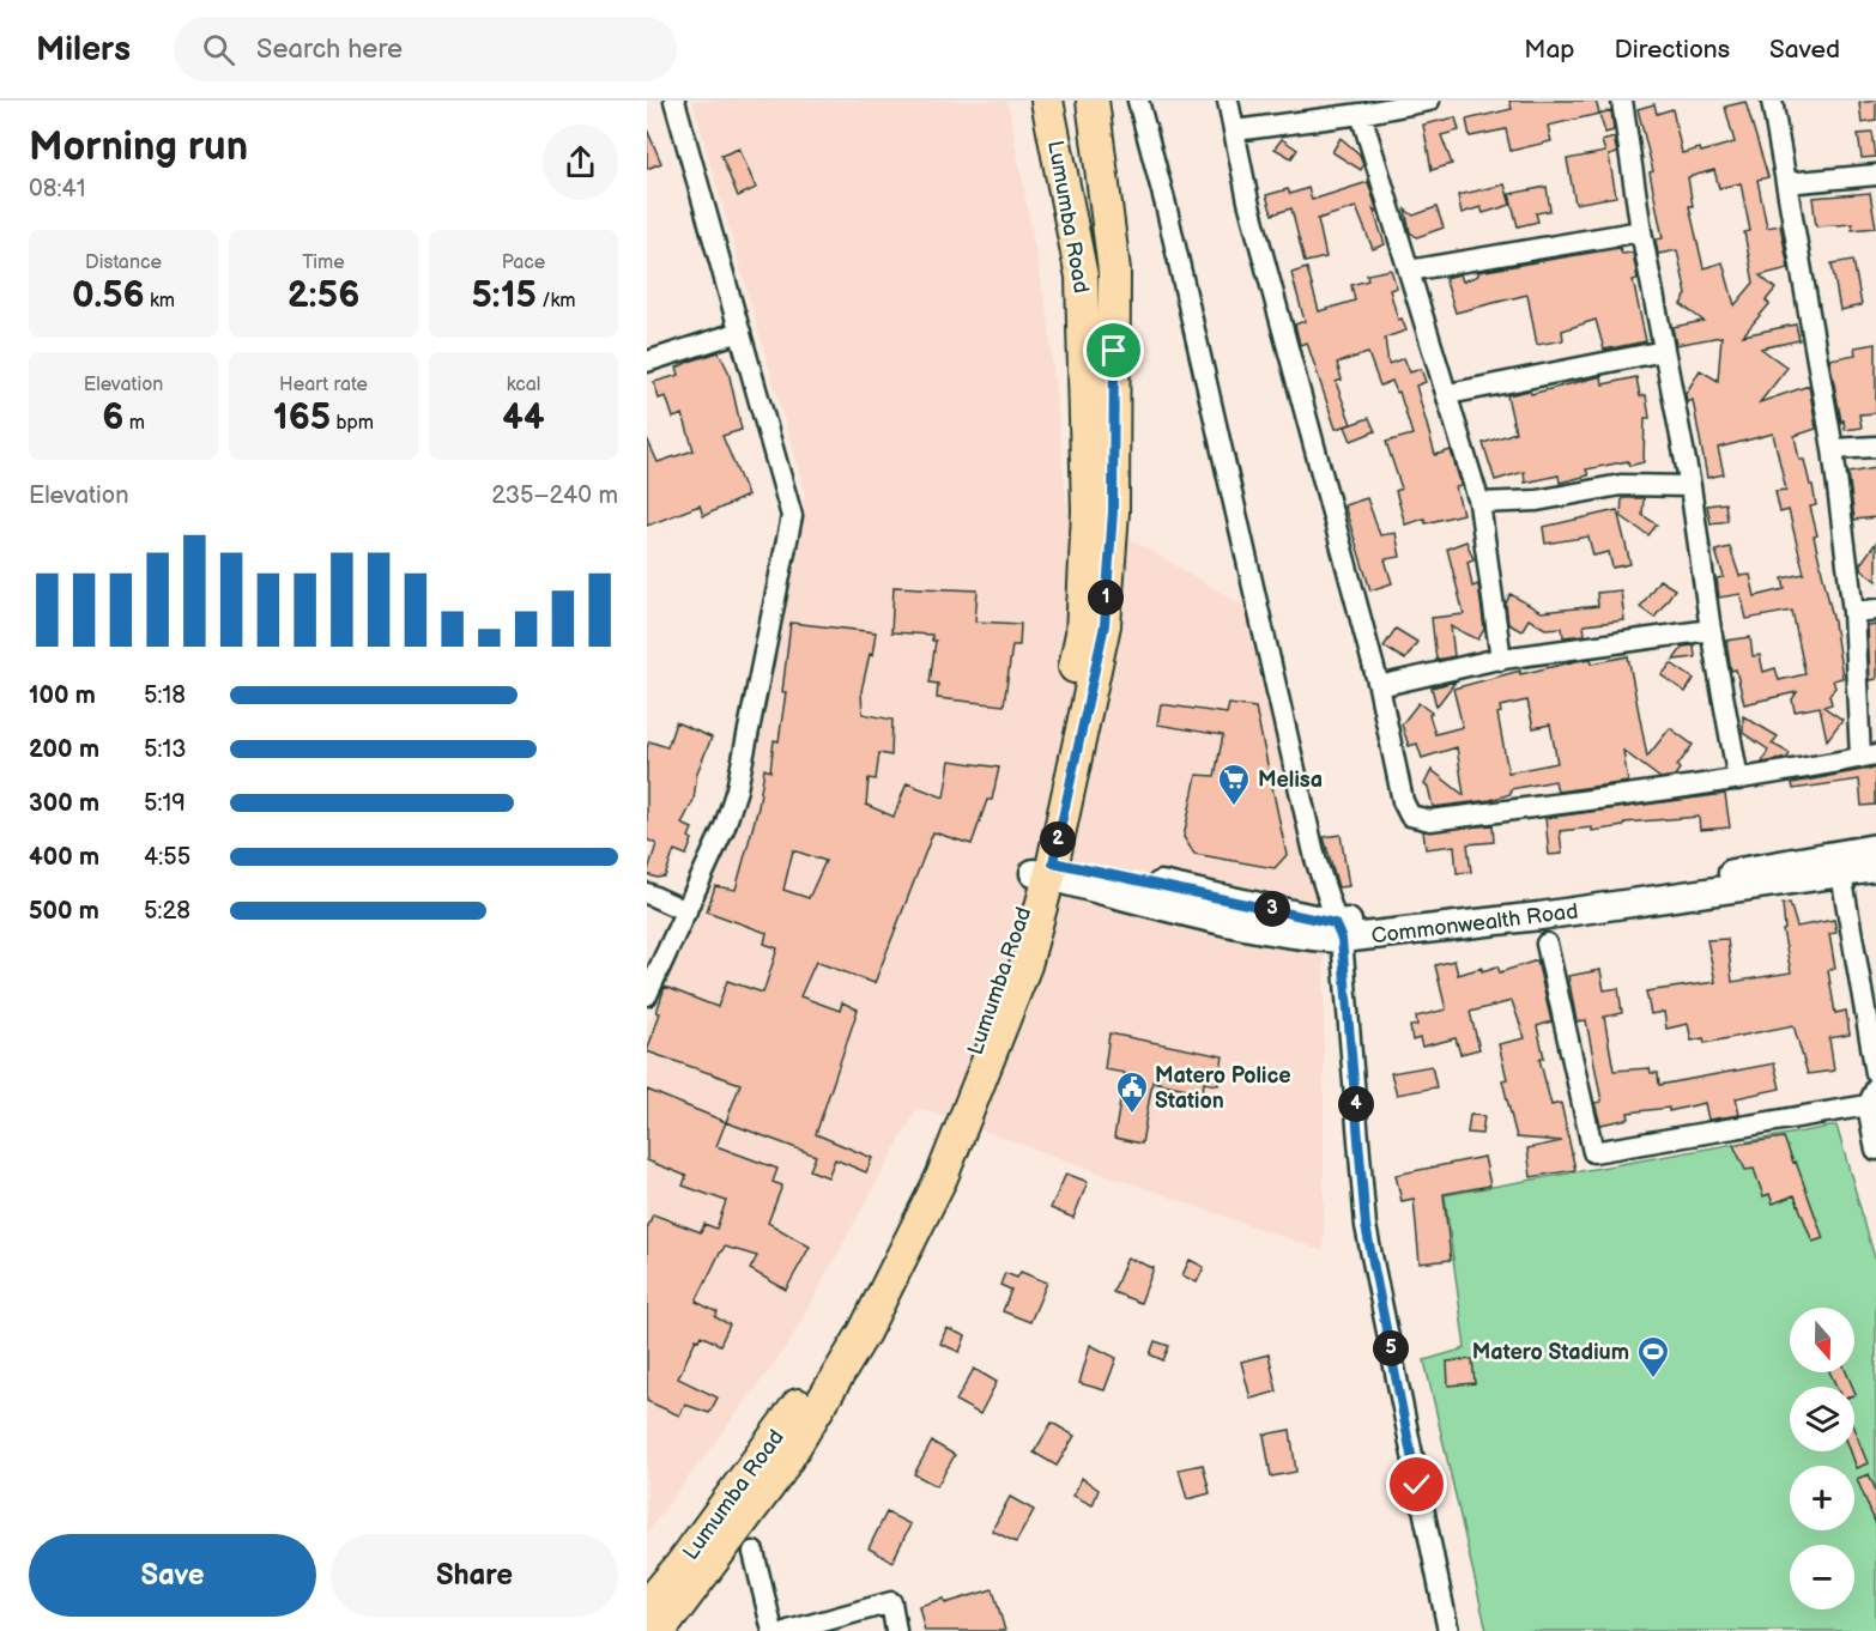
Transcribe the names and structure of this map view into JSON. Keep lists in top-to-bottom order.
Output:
{
  "streets": {
    "main road": ["Lumumba Road", "Commonwealth Road"]
  },
  "crossings": [
    ["Lumumba Road", "Commonwealth Road"]
  ],
  "places": {
    "supermarket": ["Melisa"],
    "public building": ["Matero Police Station"],
    "sports": ["Matero Stadium"]
  },
  "north": "bottom",
  "page": {
    "header": "Milers",
    "search": "Search here",
    "nav": ["Map", "Directions", "Saved"],
    "heading": ["Morning run", "08:41"],
    "stats": [
      ["Distance", "0.56 km"],
      ["Time", "2:56"],
      ["Pace", "5:15 /km"],
      ["Elevation", "6 m"],
      ["Heart rate", "165 bpm"],
      ["kcal", "44"]
    ],
    "chart": ["Elevation", "235–240 m"],
    "pins": [
      "1",
      "2",
      "3",
      "4",
      "5"
    ],
    "list": [
      {
        "name": "100 m",
        "note": "5:18"
      },
      {
        "name": "200 m",
        "note": "5:13"
      },
      {
        "name": "300 m",
        "note": "5:19"
      },
      {
        "name": "400 m",
        "note": "4:55"
      },
      {
        "name": "500 m",
        "note": "5:28"
      }
    ],
    "map_buttons": ["+", "−"],
    "buttons": ["Save", "Share"]
  }
}
